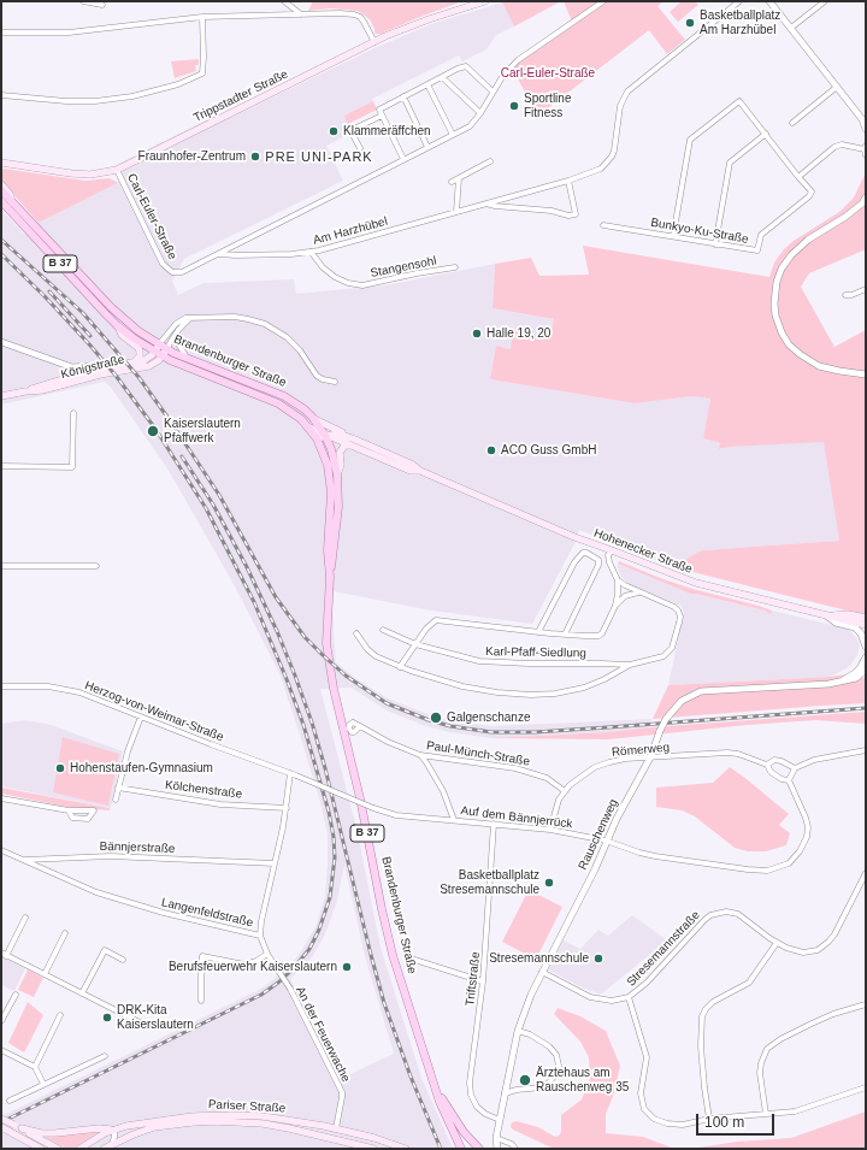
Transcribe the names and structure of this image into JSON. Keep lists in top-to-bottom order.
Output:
{
  "streets": {
    "main road": [
      "Trippstadter Straße",
      "B 37",
      "Brandenburger Straße",
      "Königstraße",
      "Hohenecker Straße",
      "Pariser Straße"
    ],
    "street": [
      "Carl-Euler-Straße",
      "Am Harzhübel",
      "Bunkyo-Ku-Straße",
      "Stangensohl",
      "Karl-Pfaff-Siedlung",
      "Herzog-von-Weimar-Straße",
      "Römerweg",
      "Paul-Münch-Straße",
      "Kölchenstraße",
      "Auf dem Bännjerrück",
      "Rauschenweg",
      "Bännjerstraße",
      "Langenfeldstraße",
      "Stresemannstraße",
      "Triftstraße",
      "An der Feuerwache"
    ]
  },
  "crossings": [
    ["Trippstadter Straße", "Carl-Euler-Straße"],
    ["Carl-Euler-Straße", "Am Harzhübel"],
    ["Am Harzhübel", "Stangensohl"],
    ["Brandenburger Straße", "Königstraße"],
    ["Brandenburger Straße", "Hohenecker Straße"],
    ["Hohenecker Straße", "Karl-Pfaff-Siedlung"],
    ["Herzog-von-Weimar-Straße", "Auf dem Bännjerrück"],
    ["Herzog-von-Weimar-Straße", "Langenfeldstraße"],
    ["Römerweg", "Paul-Münch-Straße"],
    ["Römerweg", "Auf dem Bännjerrück"],
    ["Römerweg", "Rauschenweg"],
    ["Kölchenstraße", "Langenfeldstraße"],
    ["Auf dem Bännjerrück", "Rauschenweg"],
    ["Auf dem Bännjerrück", "Triftstraße"],
    ["Rauschenweg", "Stresemannstraße"],
    ["Rauschenweg", "Triftstraße"],
    ["Bännjerstraße", "Langenfeldstraße"],
    ["Langenfeldstraße", "An der Feuerwache"],
    ["An der Feuerwache", "Pariser Straße"]
  ],
  "districts": ["PRE UNI-PARK"],
  "parks": ["Carl-Euler-Straße"],
  "places": [
    "Basketballplatz Am Harzhübel",
    "Sportline Fitness",
    "Klammeräffchen",
    "Fraunhofer-Zentrum",
    "Halle 19, 20",
    "Kaiserslautern Pfaffwerk",
    "ACO Guss GmbH",
    "Galgenschanze",
    "Hohenstaufen-Gymnasium",
    "Basketballplatz Stresemannschule",
    "Stresemannschule",
    "Berufsfeuerwehr Kaiserslautern",
    "DRK-Kita Kaiserslautern",
    "Ärztehaus am Rauschenweg 35"
  ],
  "scale_bar": "100 m"
}
